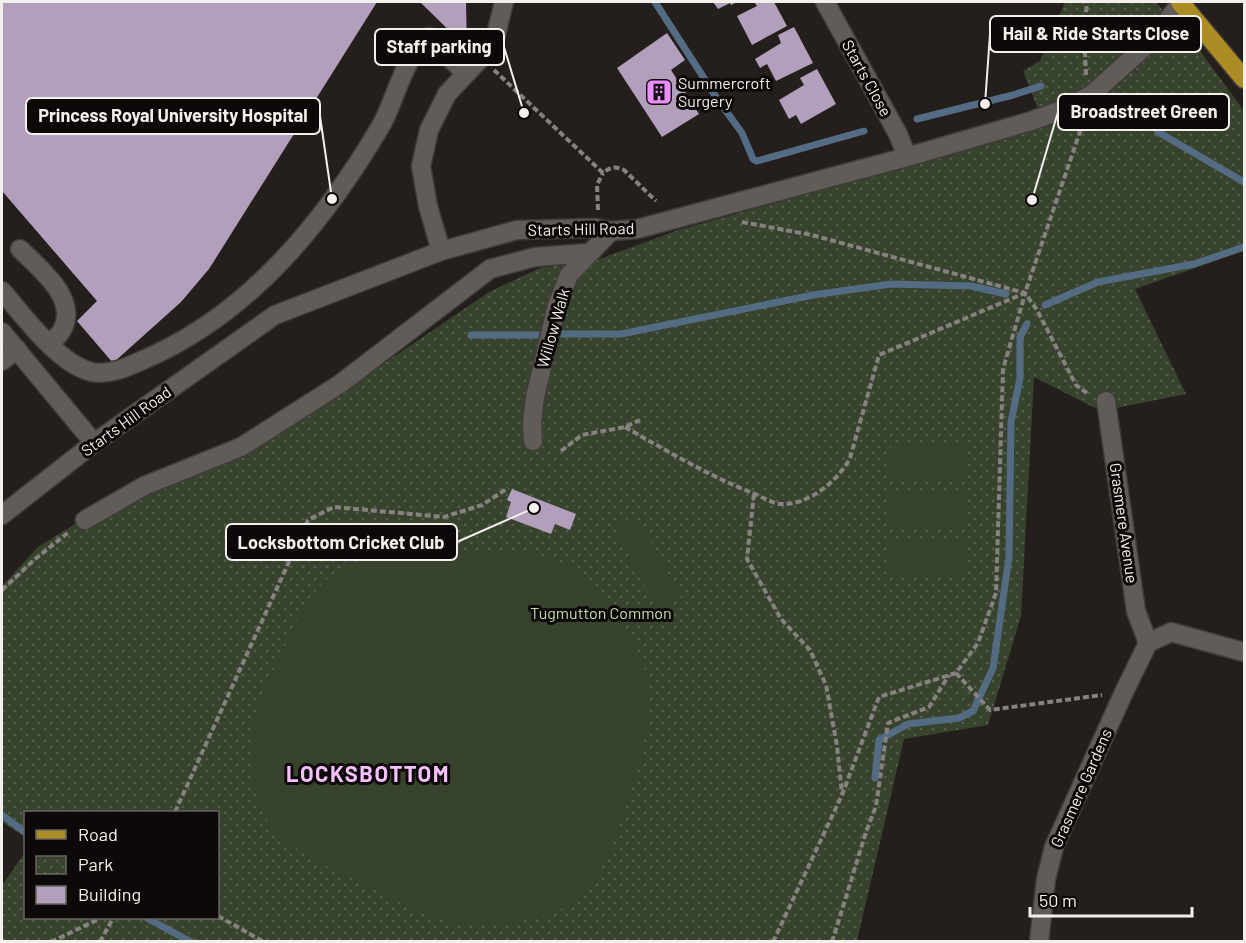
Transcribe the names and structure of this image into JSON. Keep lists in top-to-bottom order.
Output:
{
  "streets": {
    "street": [
      "Starts Close",
      "Starts Hill Road",
      "Willow Walk",
      "Grasmere Avenue",
      "Grasmere Gardens"
    ]
  },
  "crossings": [
    ["Starts Close", "Starts Hill Road"],
    ["Starts Hill Road", "Willow Walk"],
    ["Grasmere Avenue", "Grasmere Gardens"]
  ],
  "districts": ["LOCKSBOTTOM"],
  "parks": ["Tugmutton Common"],
  "places": {
    "building": ["Summercroft Surgery"],
    "other": [
      "Hail & Ride Starts Close",
      "Staff parking",
      "Princess Royal University Hospital",
      "Broadstreet Green",
      "Locksbottom Cricket Club"
    ]
  },
  "legend": ["Road", "Park", "Building"],
  "scale_bar": "50 m"
}
